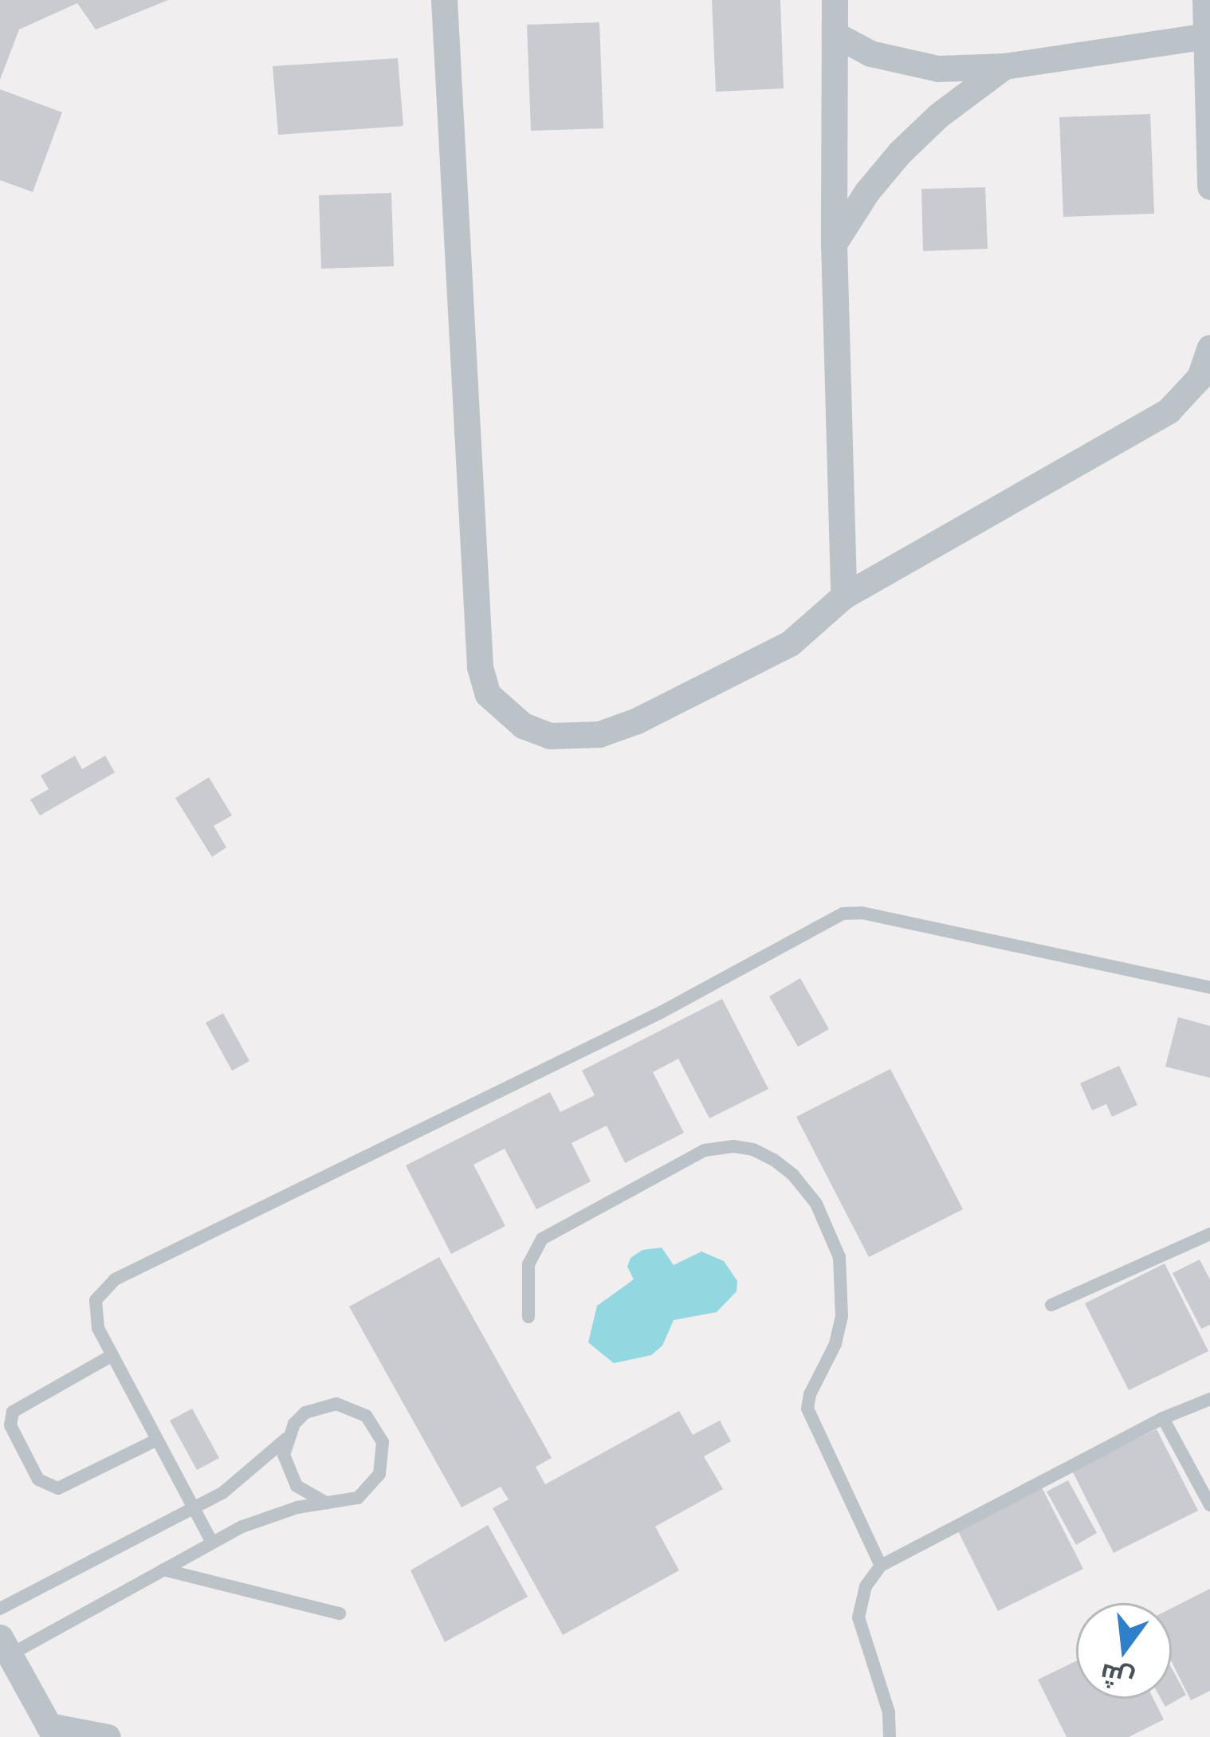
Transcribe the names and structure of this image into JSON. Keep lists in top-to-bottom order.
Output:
{
  "north": "bottom"
}
